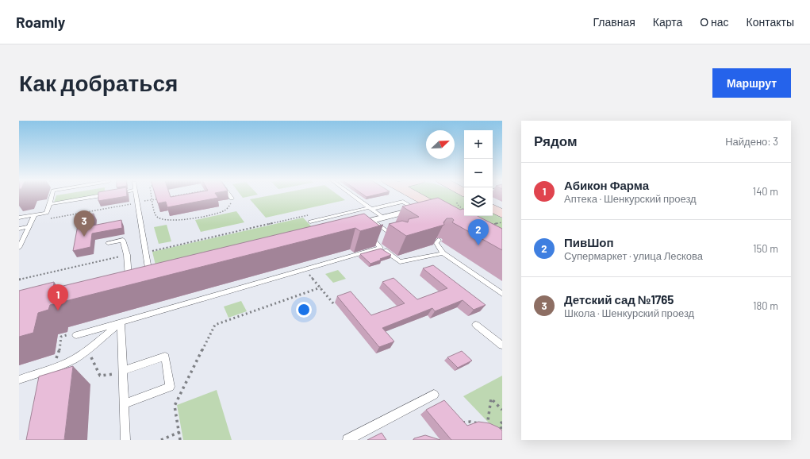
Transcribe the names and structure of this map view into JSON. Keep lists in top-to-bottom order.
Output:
{
  "north": "top right",
  "page": {
    "header": "Roamly",
    "nav": [
      "Главная",
      "Карта",
      "О нас",
      "Контакты"
    ],
    "buttons": "Маршрут",
    "title": "Как добраться",
    "heading": ["Рядом", "Найдено: 3"],
    "map_buttons": ["+", "−"],
    "list": [
      {
        "mark": "1",
        "name": "Абикон Фарма",
        "note": "Аптека · Шенкурский проезд",
        "value": "140 m"
      },
      {
        "mark": "2",
        "name": "ПивШоп",
        "note": "Супермаркет · улица Лескова",
        "value": "150 m"
      },
      {
        "mark": "3",
        "name": "Детский сад №1765",
        "note": "Школа · Шенкурский проезд",
        "value": "180 m"
      }
    ],
    "pins": ["3", "2", "1"]
  }
}
